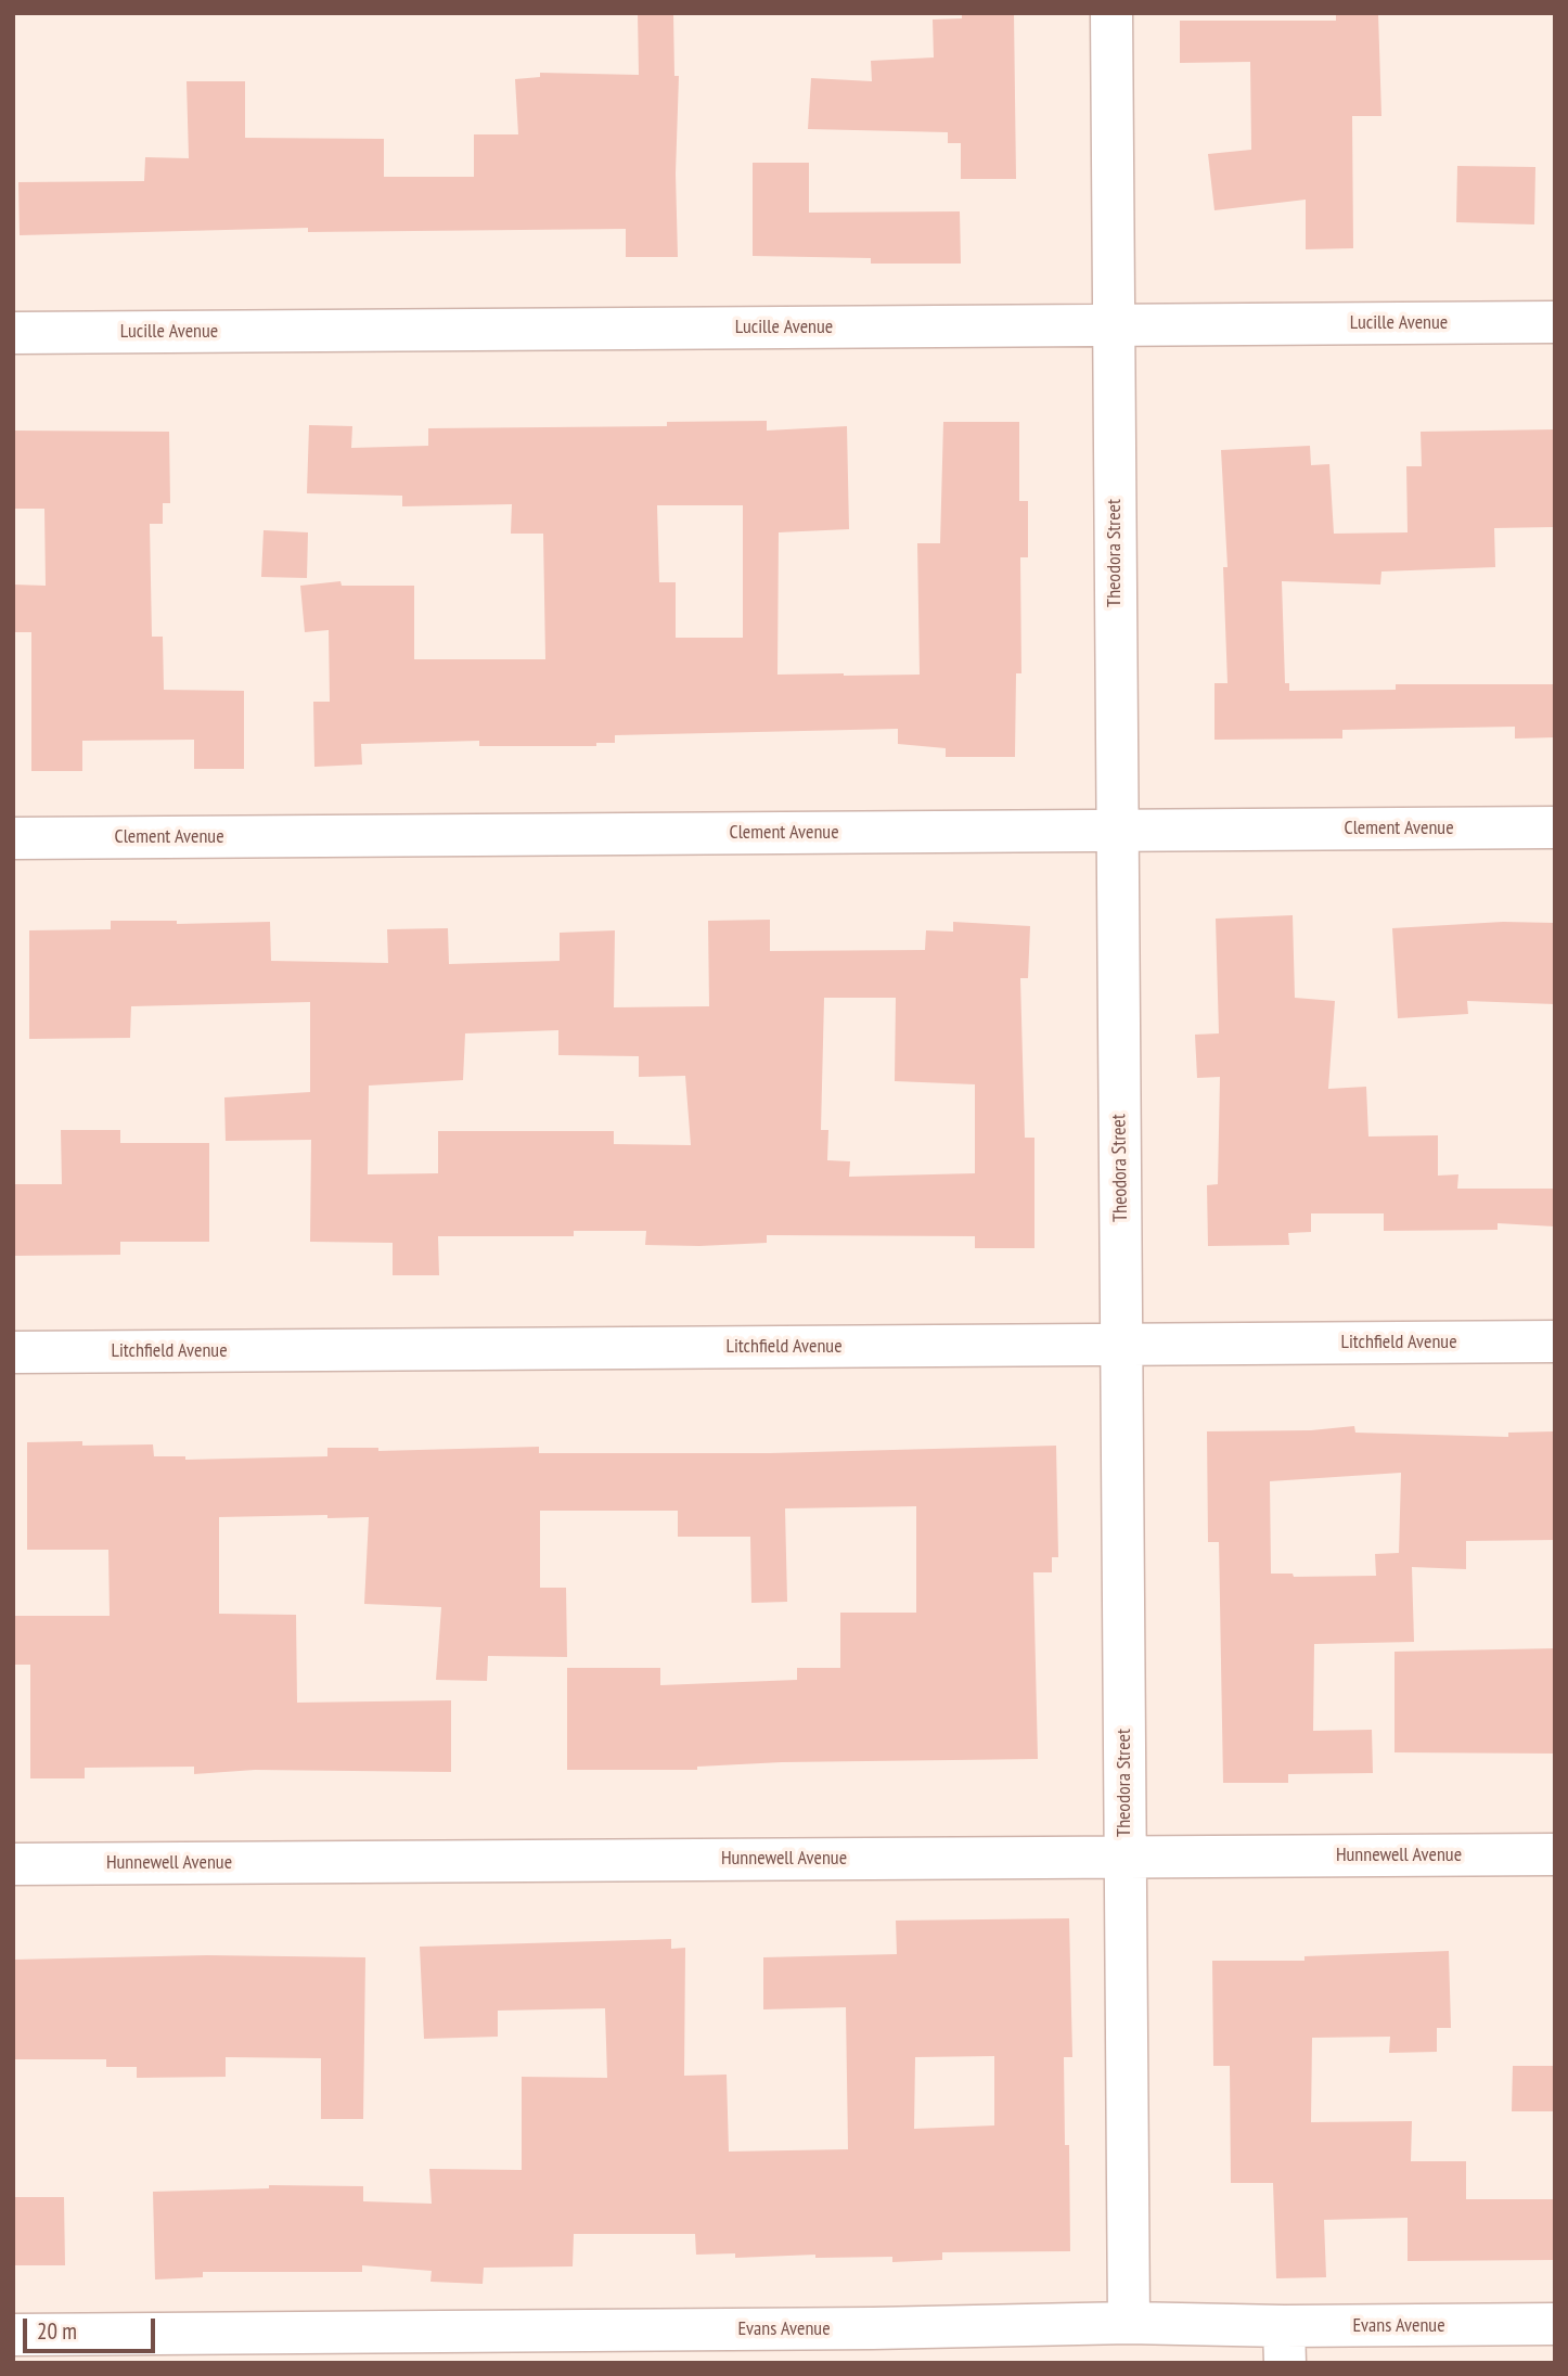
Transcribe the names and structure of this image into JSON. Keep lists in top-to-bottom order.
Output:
{
  "streets": {
    "street": [
      "Lucille Avenue",
      "Theodora Street",
      "Clement Avenue",
      "Litchfield Avenue",
      "Hunnewell Avenue",
      "Evans Avenue"
    ]
  },
  "crossings": [
    ["Lucille Avenue", "Theodora Street"],
    ["Theodora Street", "Clement Avenue"],
    ["Theodora Street", "Litchfield Avenue"],
    ["Theodora Street", "Hunnewell Avenue"],
    ["Theodora Street", "Evans Avenue"]
  ],
  "scale_bar": "20 m"
}
